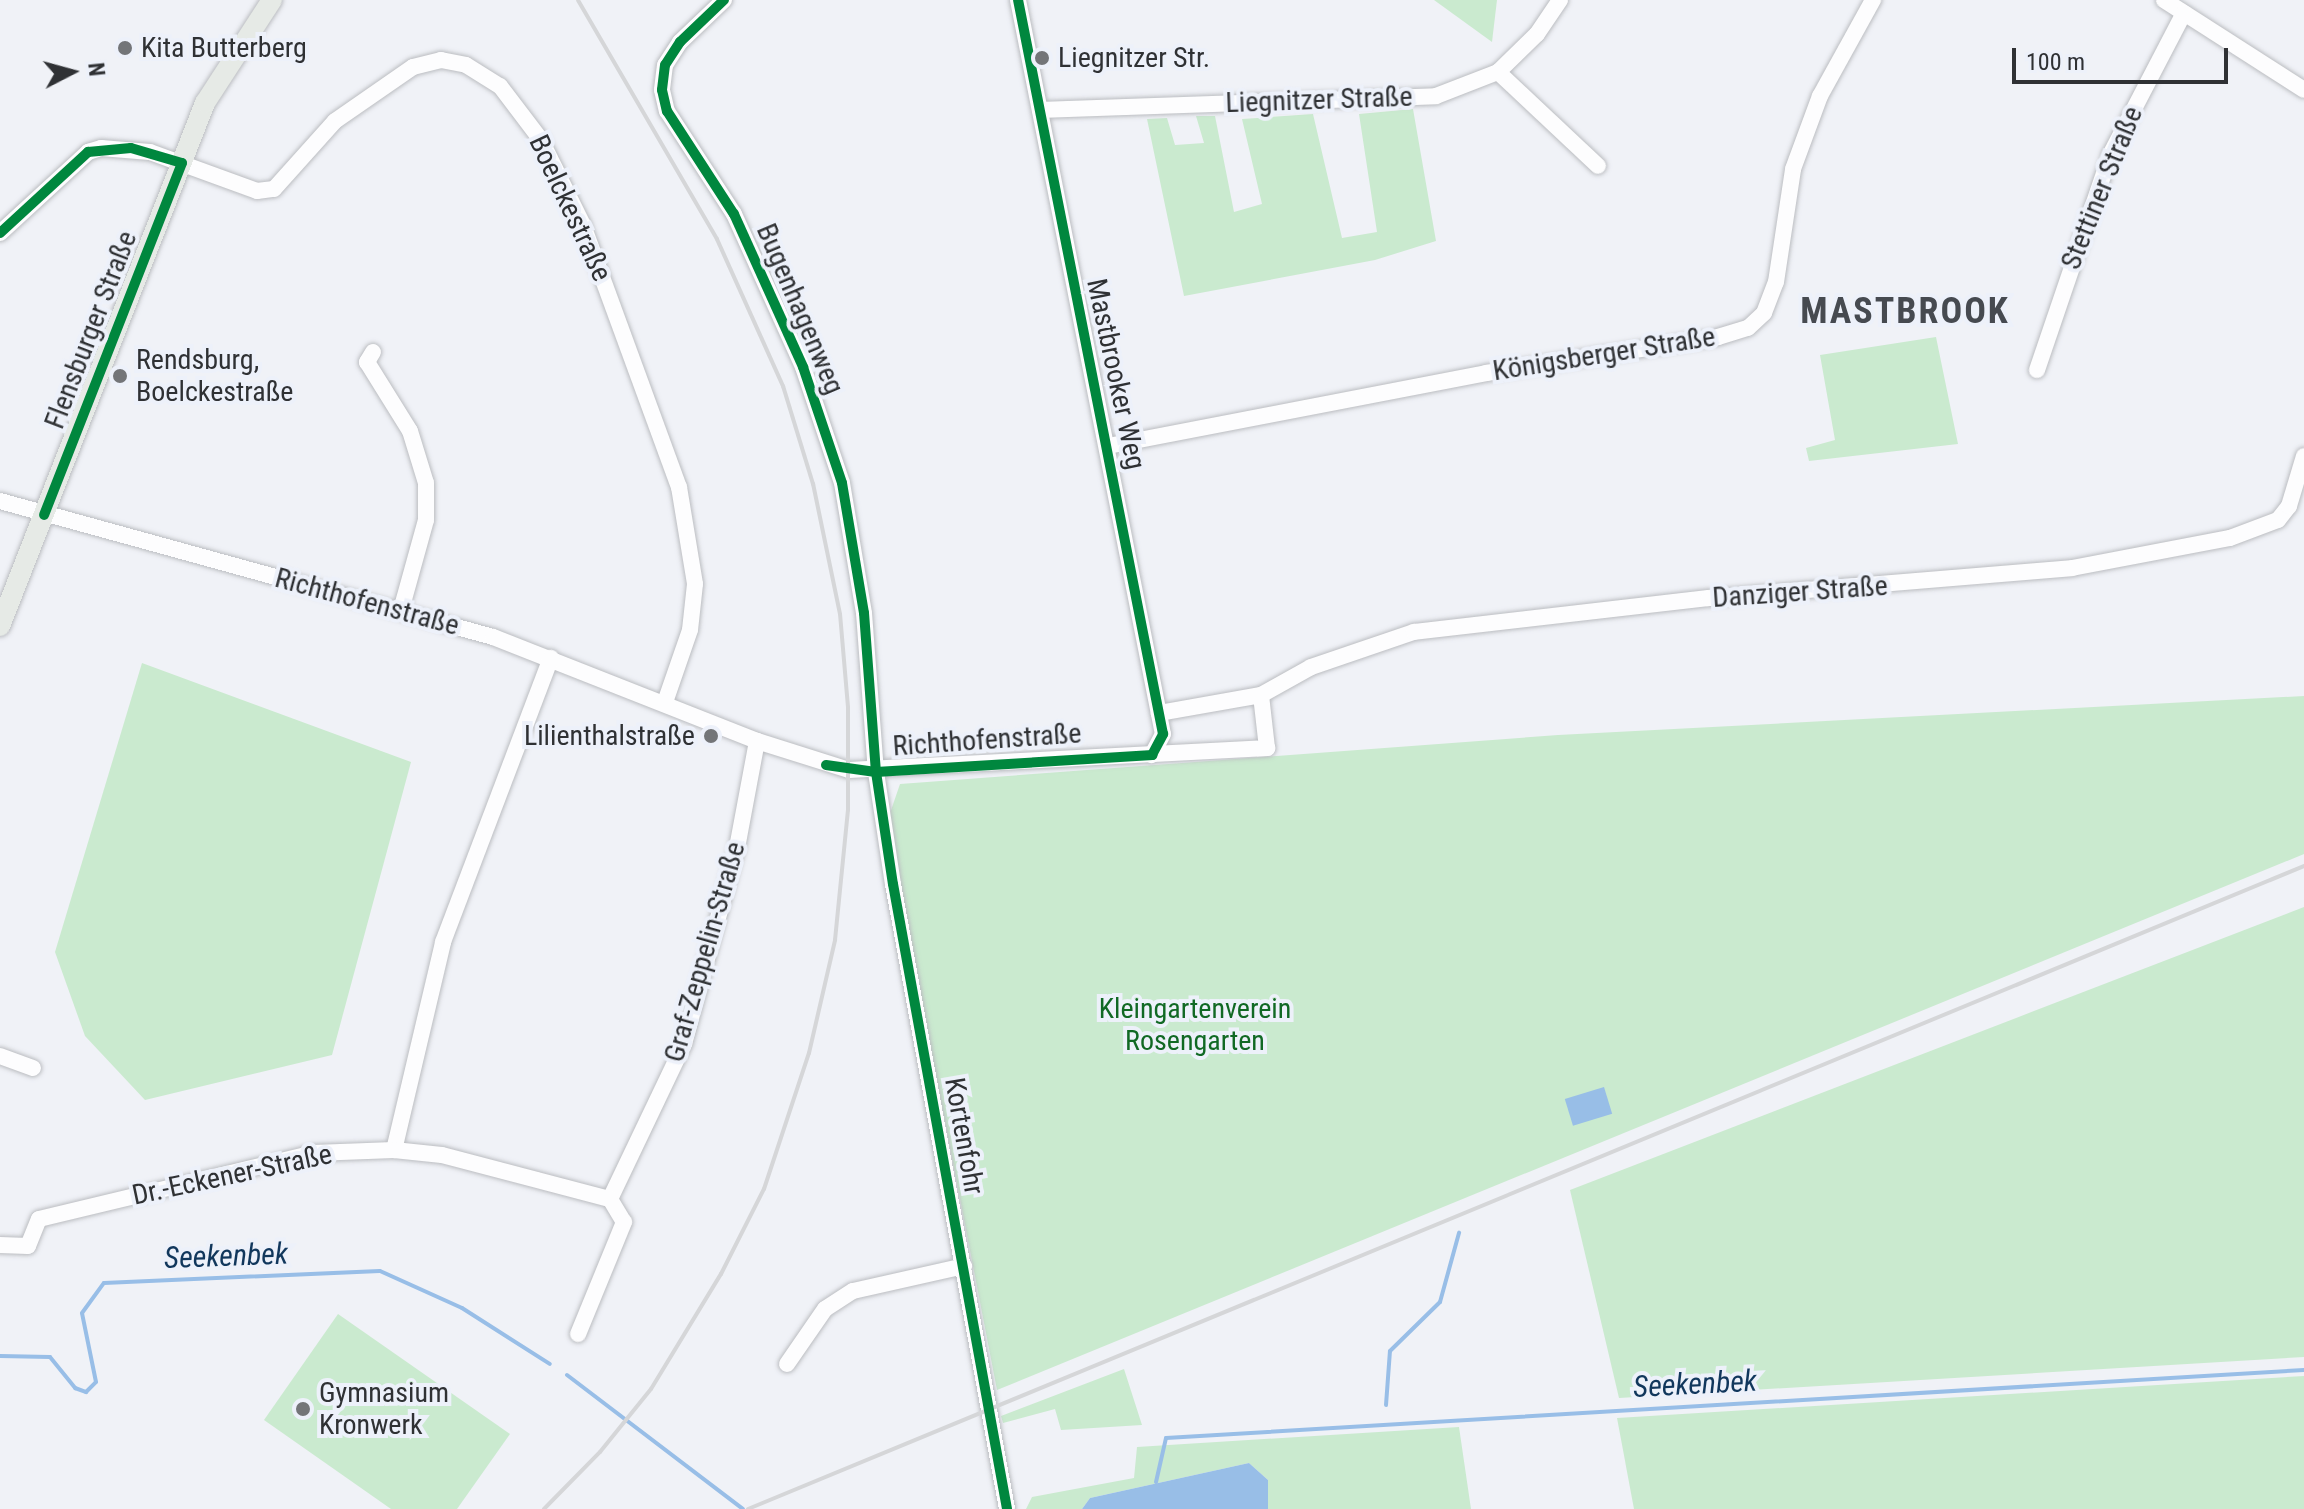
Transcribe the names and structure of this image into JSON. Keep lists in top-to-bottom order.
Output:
{
  "streets": {
    "main road": ["Flensburger Straße"],
    "street": [
      "Liegnitzer Straße",
      "Stettiner Straße",
      "Boelckestraße",
      "Bugenhagenweg",
      "Königsberger Straße",
      "Mastbrooker Weg",
      "Danziger Straße",
      "Richthofenstraße",
      "Graf-Zeppelin-Straße",
      "Kortenfohr",
      "Dr.-Eckener-Straße"
    ]
  },
  "crossings": [
    ["Liegnitzer Straße", "Mastbrooker Weg"],
    ["Boelckestraße", "Flensburger Straße"],
    ["Boelckestraße", "Richthofenstraße"],
    ["Bugenhagenweg", "Richthofenstraße"],
    ["Bugenhagenweg", "Kortenfohr"],
    ["Flensburger Straße", "Richthofenstraße"],
    ["Königsberger Straße", "Mastbrooker Weg"],
    ["Mastbrooker Weg", "Danziger Straße"],
    ["Mastbrooker Weg", "Richthofenstraße"],
    ["Richthofenstraße", "Graf-Zeppelin-Straße"],
    ["Richthofenstraße", "Kortenfohr"],
    ["Graf-Zeppelin-Straße", "Dr.-Eckener-Straße"]
  ],
  "districts": ["MASTBROOK"],
  "water": ["Seekenbek"],
  "parks": ["Kleingartenverein Rosengarten"],
  "places": [
    "Kita Butterberg",
    "Liegnitzer Str.",
    "Rendsburg, Boelckestraße",
    "Lilienthalstraße",
    "Gymnasium Kronwerk"
  ],
  "scale_bar": "100 m",
  "north": "right"
}
